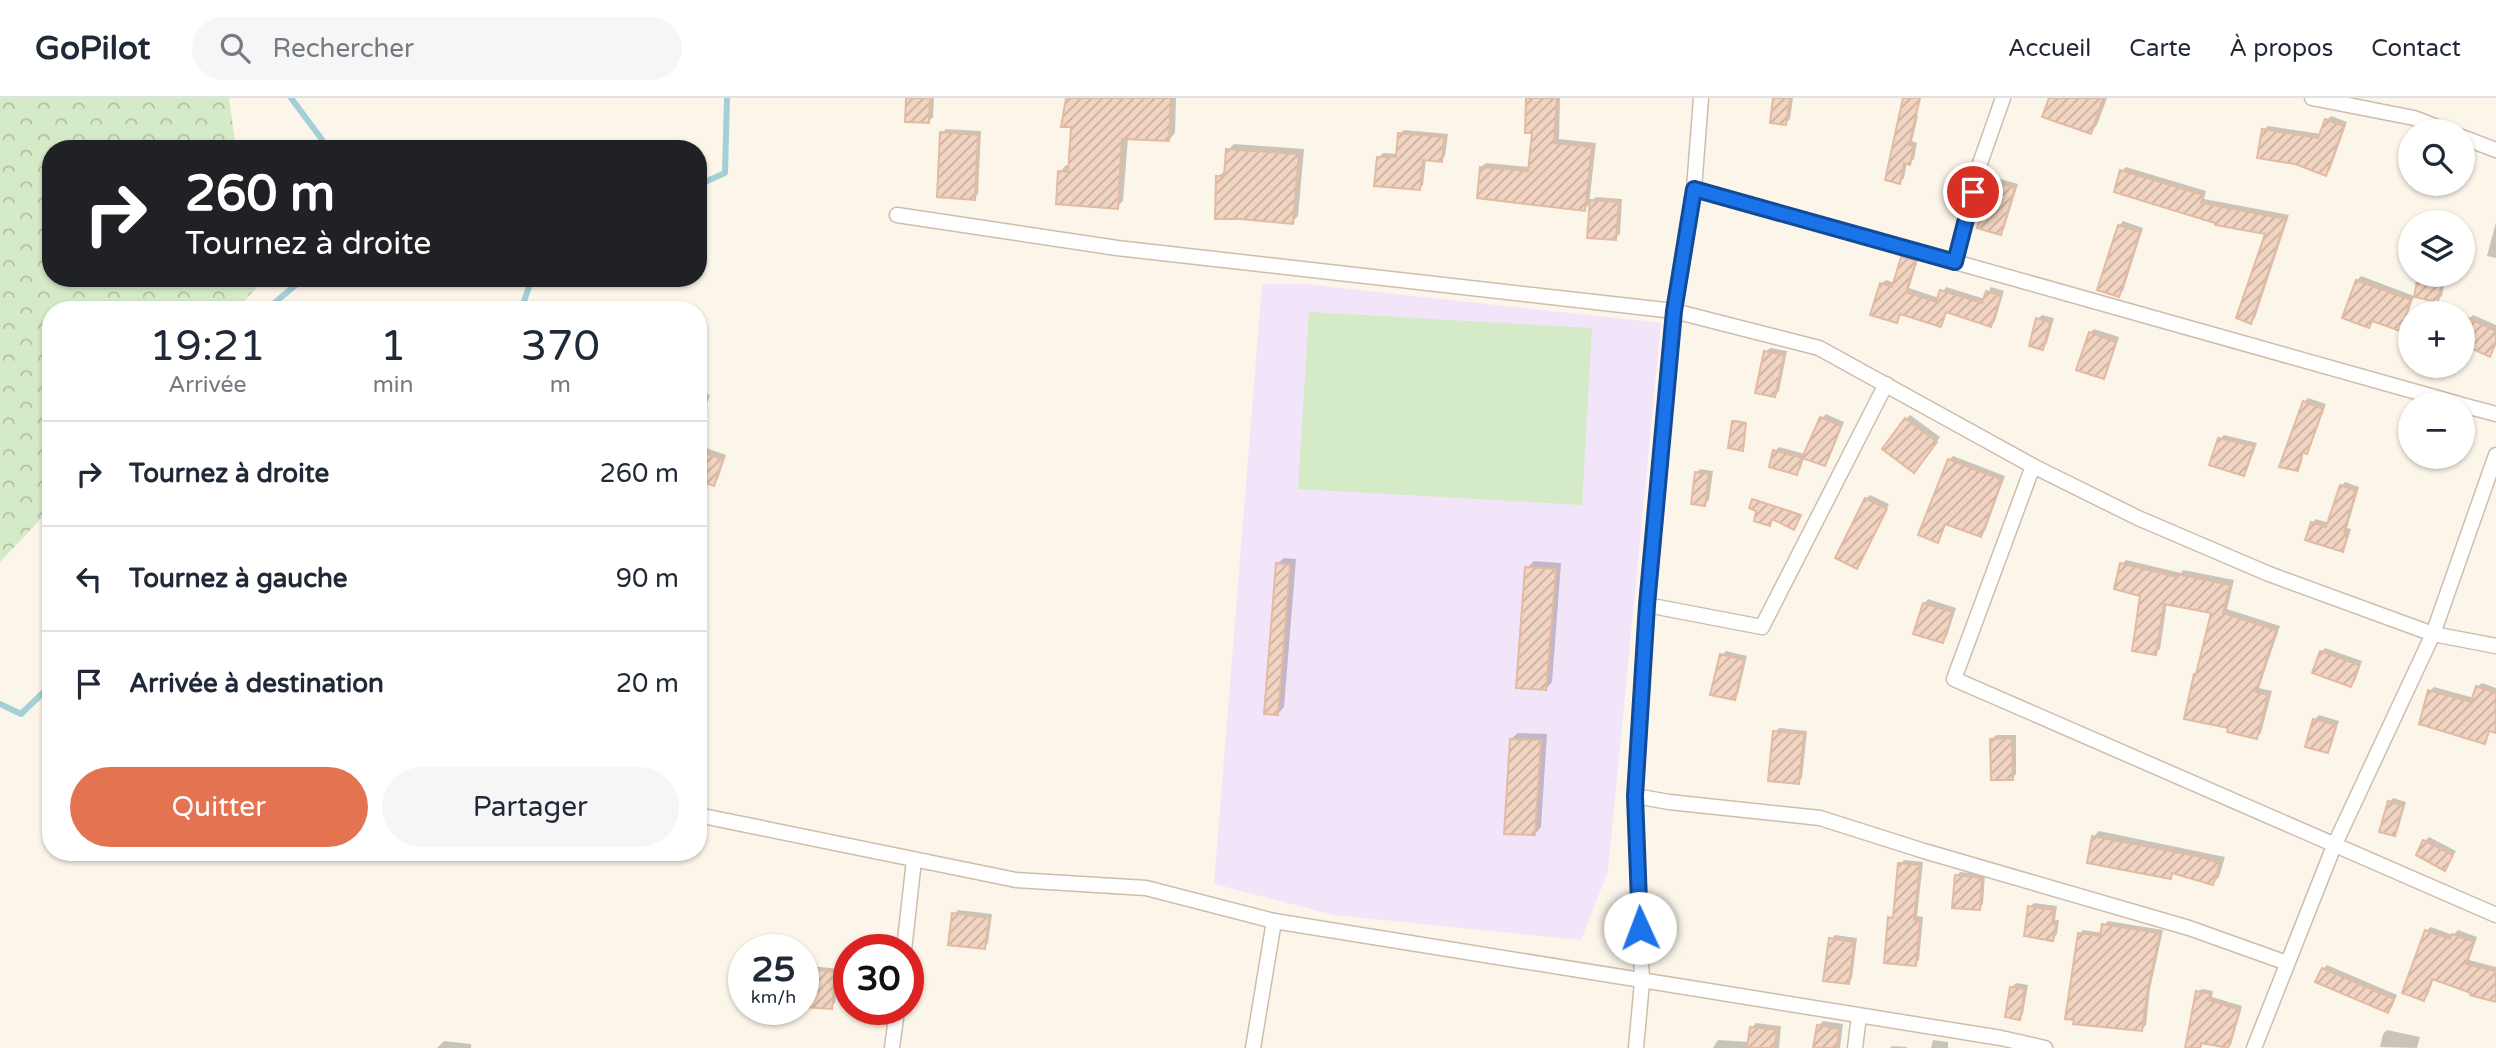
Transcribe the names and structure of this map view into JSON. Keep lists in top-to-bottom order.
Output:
{
  "page": {
    "header": "GoPilot",
    "search": "Rechercher",
    "nav": [
      "Accueil",
      "Carte",
      "À propos",
      "Contact"
    ],
    "map_buttons": ["+", "−"],
    "turn": ["260 m", "Tournez à droite"],
    "eta": [
      "19:21",
      "Arrivée",
      "1",
      "min",
      "370",
      "m"
    ],
    "list": [
      {
        "name": "Tournez à droite",
        "value": "260 m"
      },
      {
        "name": "Tournez à gauche",
        "value": "90 m"
      },
      {
        "name": "Arrivée à destination",
        "value": "20 m"
      }
    ],
    "buttons": ["Quitter", "Partager"],
    "speed": "25 km/h",
    "limit": "30"
  }
}
